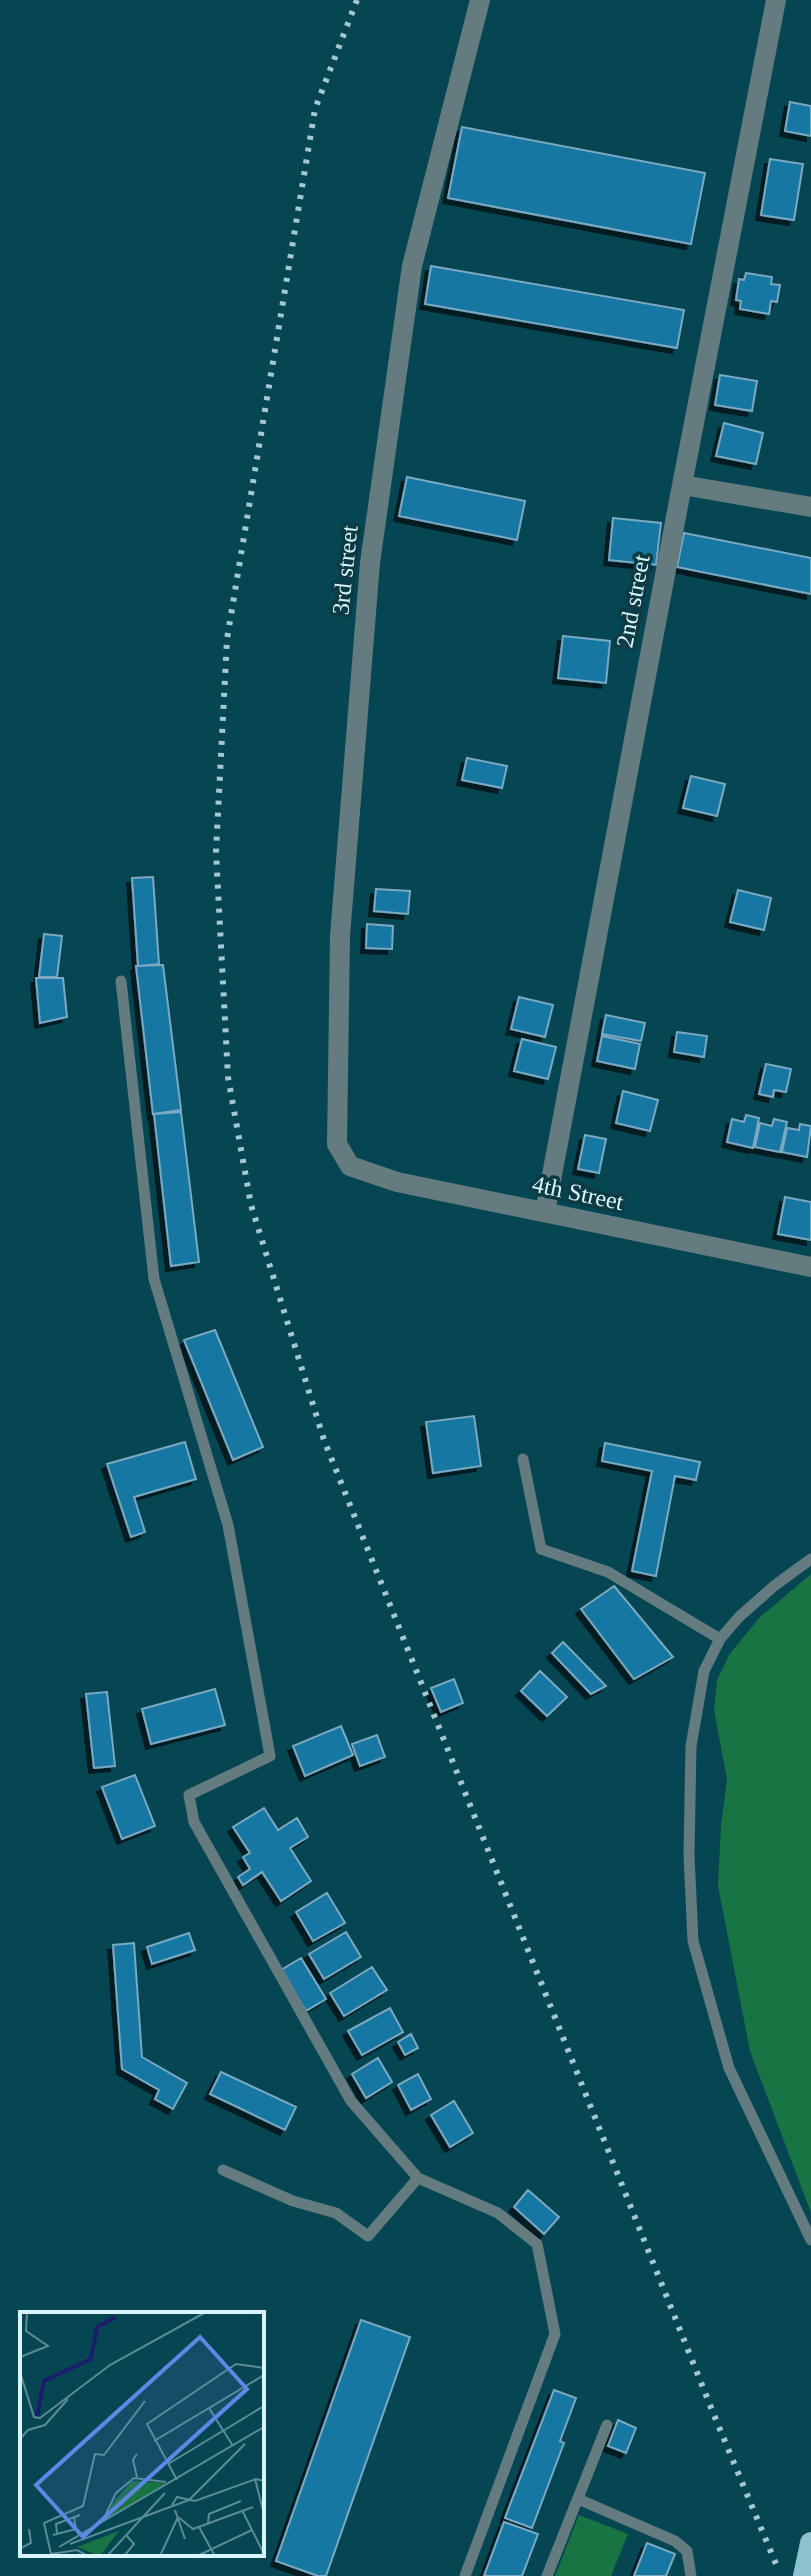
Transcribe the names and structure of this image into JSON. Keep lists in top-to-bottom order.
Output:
{
  "streets": {
    "street": ["3rd street", "2nd street", "4th Street"]
  },
  "crossings": [
    ["3rd street", "4th Street"],
    ["2nd street", "4th Street"]
  ]
}
